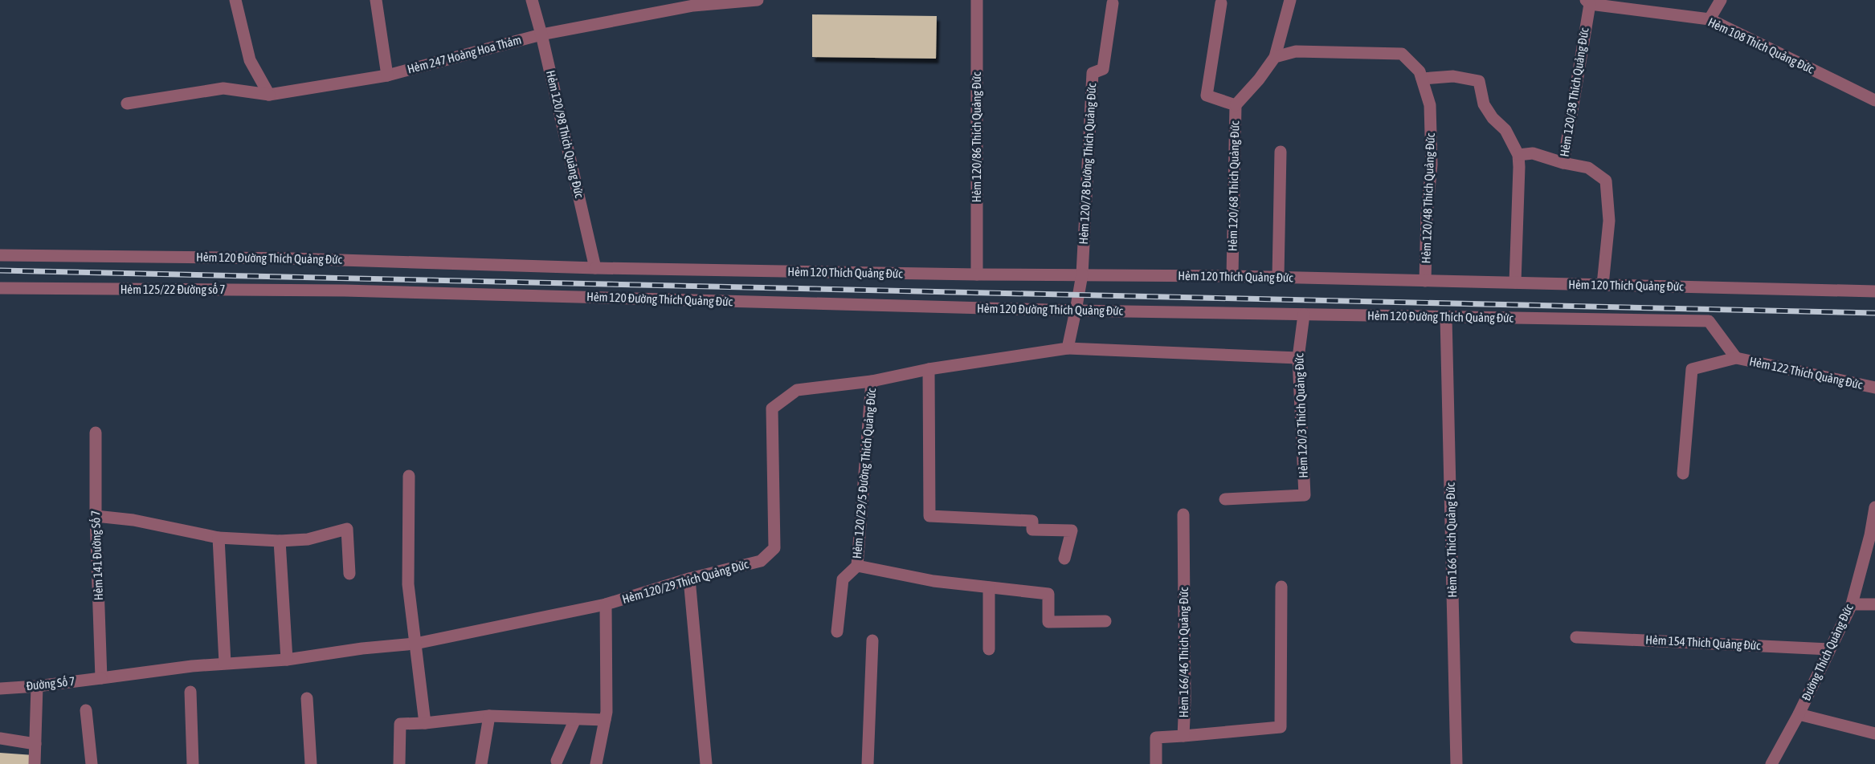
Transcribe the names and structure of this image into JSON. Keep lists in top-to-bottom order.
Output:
{
  "streets": {
    "street": [
      "Hẻm 108 Thích Quảng Đức",
      "Hẻm 247 Hoàng Hoa Thám",
      "Hẻm 120/38 Thích Quảng Đức",
      "Hẻm 120/98 Thích Quảng Đức",
      "Hẻm 120/86 Thích Quảng Đức",
      "Hẻm 120/78 Đường Thích Quảng Đức",
      "Hẻm 120/68 Thích Quảng Đức",
      "Hẻm 120/48 Thích Quảng Đức",
      "Hẻm 120 Đường Thích Quảng Đức",
      "Hẻm 120 Thích Quảng Đức",
      "Hẻm 125/22 Đường số 7",
      "Hẻm 122 Thích Quảng Đức",
      "Hẻm 120/3 Thích Quảng Đức",
      "Hẻm 120/29/5 Đường Thích Quảng Đức",
      "Hẻm 166 Thích Quảng Đức",
      "Hẻm 141 Đường Số 7",
      "Hẻm 120/29 Thích Quảng Đức",
      "Hẻm 154 Thích Quảng Đức",
      "Hẻm 166/46 Thích Quảng Đức",
      "Đường Thích Quảng Đức",
      "Đường Số 7"
    ]
  },
  "crossings": [
    ["Hẻm 108 Thích Quảng Đức", "Hẻm 120/38 Thích Quảng Đức"],
    ["Hẻm 247 Hoàng Hoa Thám", "Hẻm 120/98 Thích Quảng Đức"],
    ["Hẻm 120/98 Thích Quảng Đức", "Hẻm 120 Đường Thích Quảng Đức"],
    ["Hẻm 120/98 Thích Quảng Đức", "Hẻm 120 Thích Quảng Đức"],
    ["Hẻm 120/86 Thích Quảng Đức", "Hẻm 120 Thích Quảng Đức"],
    ["Hẻm 120/78 Đường Thích Quảng Đức", "Hẻm 120 Thích Quảng Đức"],
    ["Hẻm 120/68 Thích Quảng Đức", "Hẻm 120 Thích Quảng Đức"],
    ["Hẻm 120/48 Thích Quảng Đức", "Hẻm 120 Thích Quảng Đức"],
    ["Hẻm 120 Đường Thích Quảng Đức", "Hẻm 120 Thích Quảng Đức"],
    ["Hẻm 120 Đường Thích Quảng Đức", "Hẻm 125/22 Đường số 7"],
    ["Hẻm 120 Đường Thích Quảng Đức", "Hẻm 122 Thích Quảng Đức"],
    ["Hẻm 120 Đường Thích Quảng Đức", "Hẻm 120/3 Thích Quảng Đức"],
    ["Hẻm 120 Đường Thích Quảng Đức", "Hẻm 166 Thích Quảng Đức"],
    ["Hẻm 120/3 Thích Quảng Đức", "Hẻm 120/29 Thích Quảng Đức"],
    ["Hẻm 120/29/5 Đường Thích Quảng Đức", "Hẻm 120/29 Thích Quảng Đức"],
    ["Hẻm 141 Đường Số 7", "Hẻm 120/29 Thích Quảng Đức"],
    ["Hẻm 141 Đường Số 7", "Đường Số 7"],
    ["Hẻm 120/29 Thích Quảng Đức", "Đường Số 7"],
    ["Hẻm 154 Thích Quảng Đức", "Đường Thích Quảng Đức"]
  ]
}
